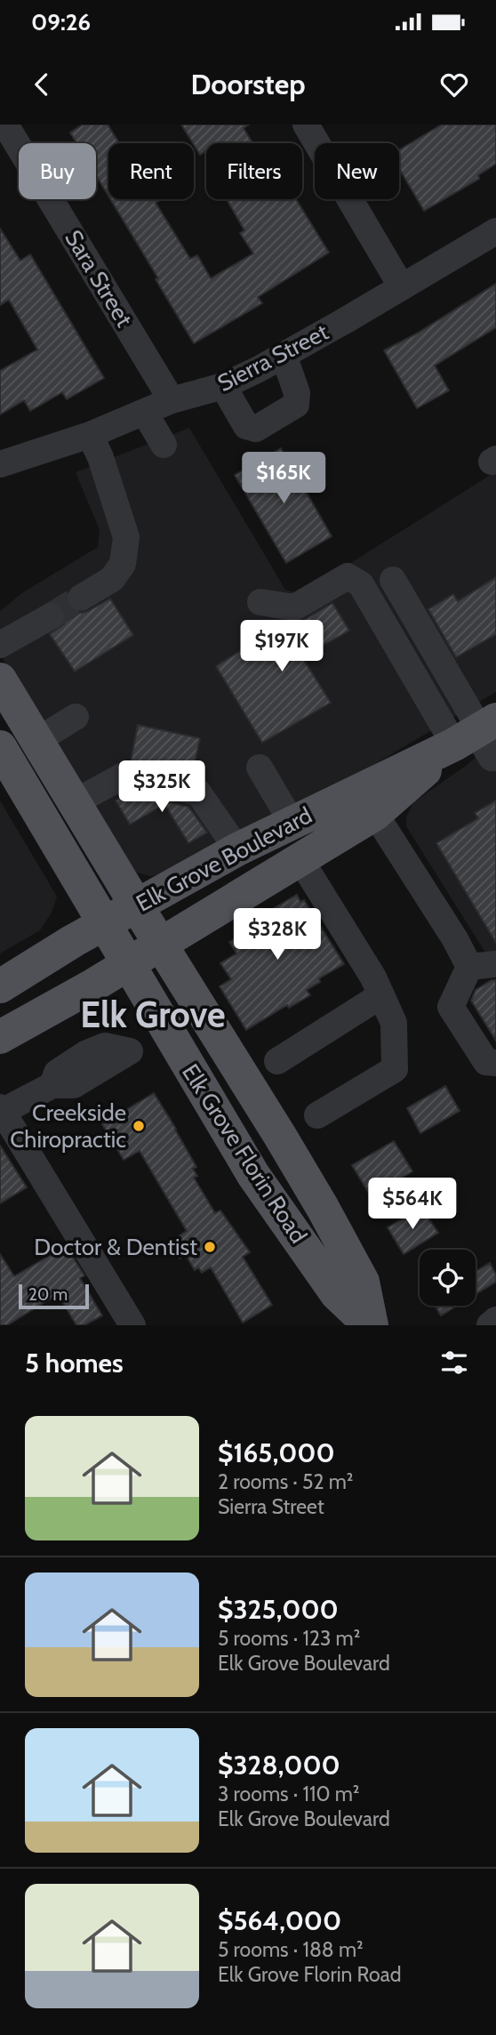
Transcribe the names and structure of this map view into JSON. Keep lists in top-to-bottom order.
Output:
{
  "streets": {
    "main road": ["Elk Grove Boulevard", "Elk Grove Florin Road"],
    "street": ["Sara Street", "Sierra Street"]
  },
  "crossings": [
    ["Sara Street", "Sierra Street"],
    ["Elk Grove Boulevard", "Elk Grove Florin Road"]
  ],
  "districts": ["Elk Grove"],
  "places": ["Creekside Chiropractic", "Doctor & Dentist"],
  "scale_bar": "20 m",
  "page": {
    "status": "09:26",
    "header": "Doorstep",
    "chip": [
      "Buy",
      "Rent",
      "Filters",
      "New"
    ],
    "price": [
      "$165K",
      "$197K",
      "$325K",
      "$328K",
      "$564K"
    ],
    "scale": "20 m",
    "heading": "5 homes",
    "list": [
      {
        "name": "$165,000",
        "note": "2 rooms · 52 m² · Sierra Street"
      },
      {
        "name": "$325,000",
        "note": "5 rooms · 123 m² · Elk Grove Boulevard"
      },
      {
        "name": "$328,000",
        "note": "3 rooms · 110 m² · Elk Grove Boulevard"
      },
      {
        "name": "$564,000",
        "note": "5 rooms · 188 m² · Elk Grove Florin Road"
      }
    ]
  }
}
